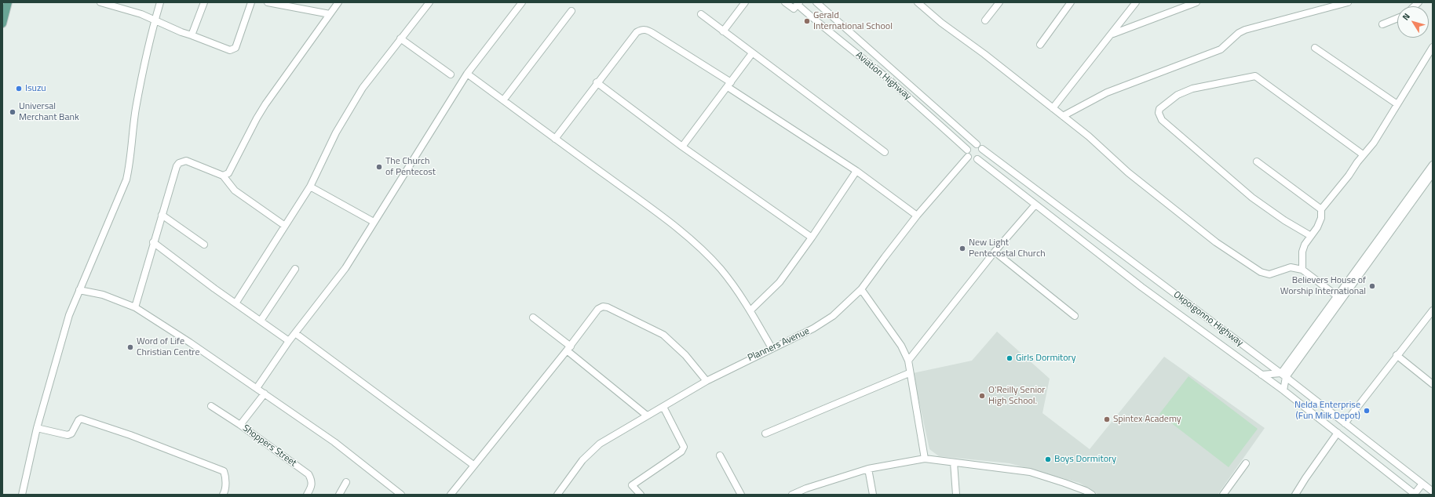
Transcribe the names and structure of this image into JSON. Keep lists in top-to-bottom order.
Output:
{
  "streets": {
    "street": [
      "Aviation Highway",
      "Okpoigonno Highway",
      "Planners Avenue",
      "Shoppers Street"
    ]
  },
  "crossings": [
    ["Aviation Highway", "Okpoigonno Highway"],
    ["Aviation Highway", "Planners Avenue"],
    ["Okpoigonno Highway", "Planners Avenue"]
  ],
  "places": [
    "Gerald International School",
    "Isuzu",
    "Universal Merchant Bank",
    "The Church of Pentecost",
    "New Light Pentecostal Church",
    "Believers House of Worship International",
    "Word of Life Christian Centre",
    "Girls Dormitory",
    "O'Reilly Senior High School.",
    "Nelda Enterprise (Fun Milk Depot)",
    "Spintex Academy",
    "Boys Dormitory"
  ],
  "north": "top left"
}
